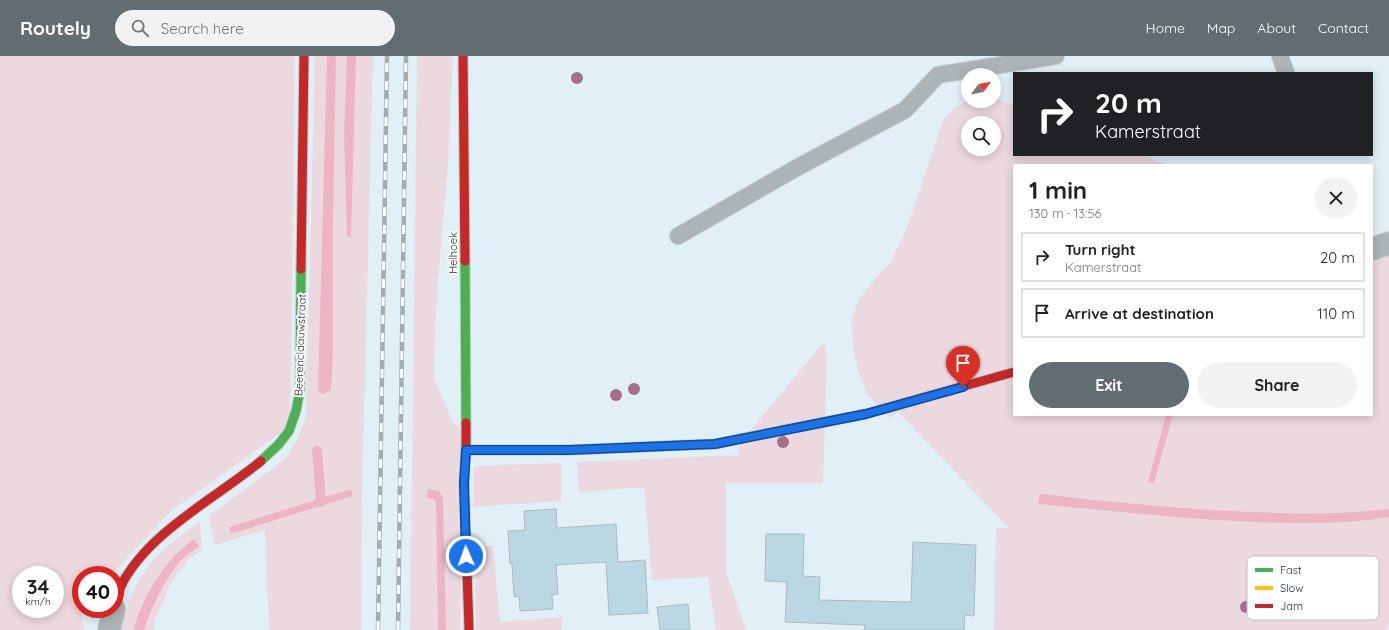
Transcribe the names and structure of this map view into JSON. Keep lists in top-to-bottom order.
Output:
{
  "streets": {
    "street": ["Helhoek", "Beerenclaauwstraat"]
  },
  "legend": ["Fast", "Slow", "Jam"],
  "north": "top right",
  "page": {
    "header": "Routely",
    "search": "Search here",
    "nav": [
      "Home",
      "Map",
      "About",
      "Contact"
    ],
    "turn": ["20 m", "Kamerstraat"],
    "heading": ["1 min", "130 m · 13:56"],
    "list": [
      {
        "name": "Turn right",
        "note": "Kamerstraat",
        "value": "20 m"
      },
      {
        "name": "Arrive at destination",
        "value": "110 m"
      }
    ],
    "buttons": ["Exit", "Share"],
    "speed": "34 km/h",
    "limit": "40"
  }
}
